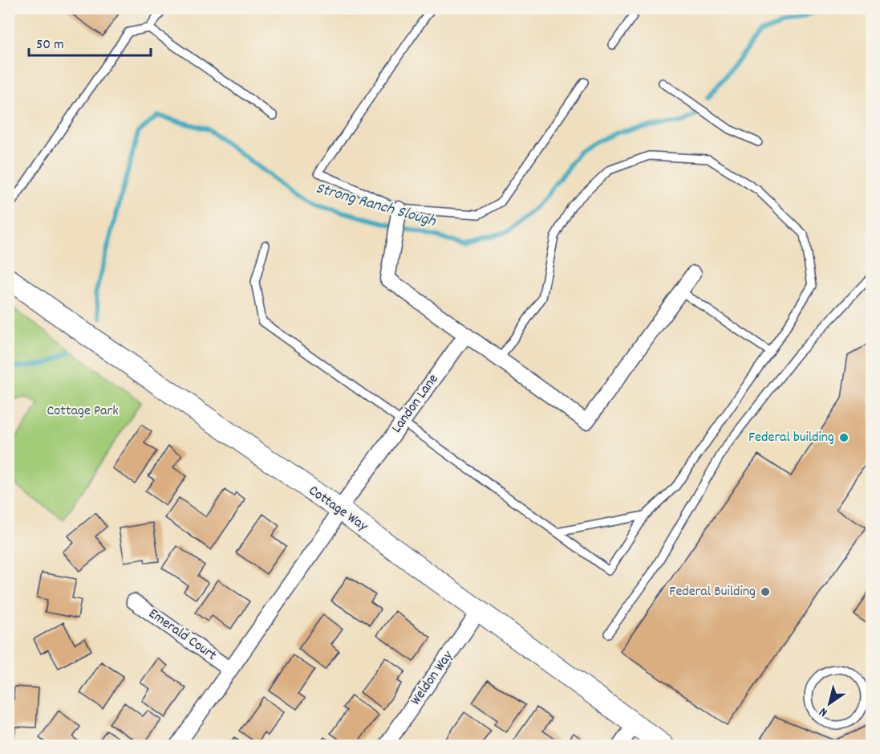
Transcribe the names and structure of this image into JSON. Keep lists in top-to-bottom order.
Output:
{
  "streets": {
    "street": [
      "Landon Lane",
      "Cottage Way",
      "Emerald Court",
      "Weldon Way"
    ]
  },
  "crossings": [
    ["Landon Lane", "Cottage Way"],
    ["Landon Lane", "Emerald Court"],
    ["Cottage Way", "Weldon Way"]
  ],
  "water": ["Strong Ranch Slough"],
  "parks": ["Cottage Park"],
  "places": ["Federal building", "Federal Building"],
  "scale_bar": "50 m",
  "north": "bottom left"
}
